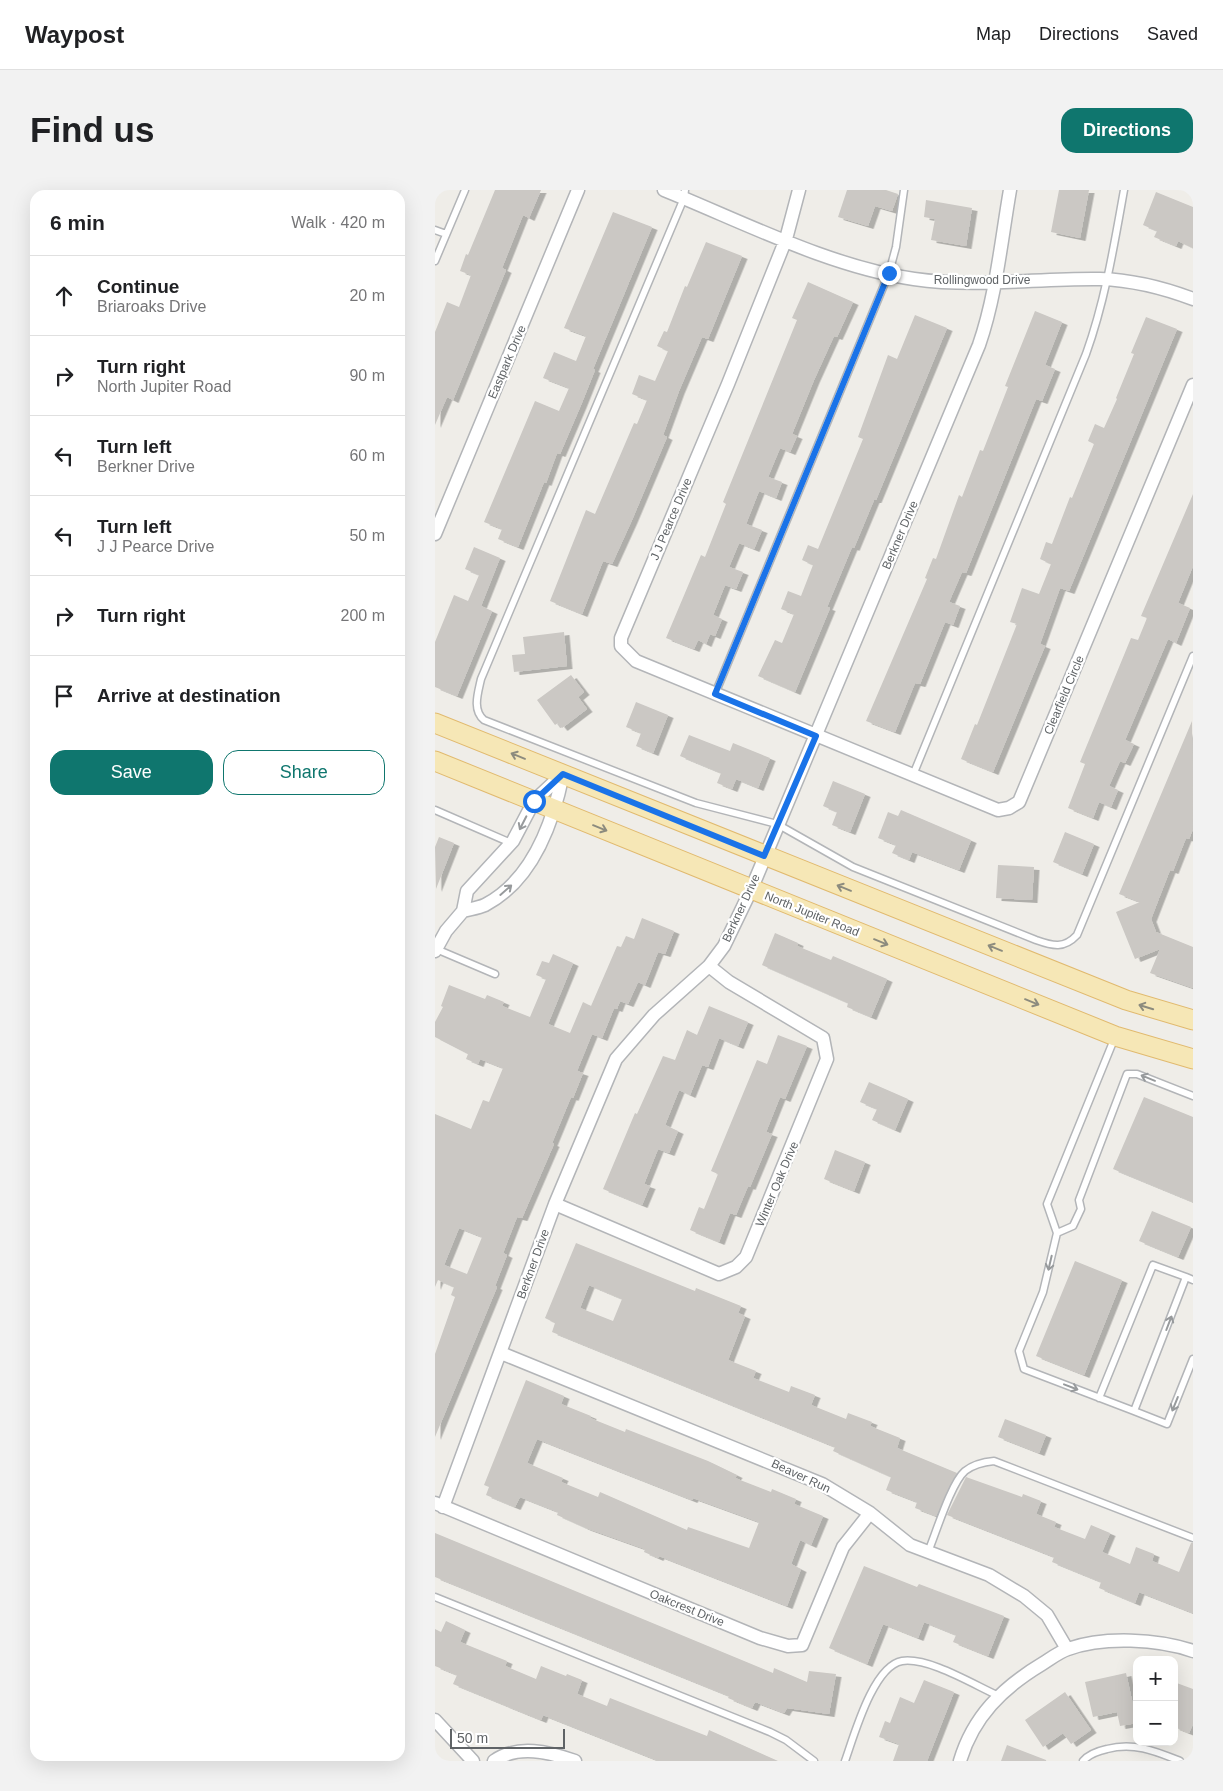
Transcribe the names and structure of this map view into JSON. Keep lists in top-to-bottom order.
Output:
{
  "streets": {
    "main road": ["North Jupiter Road"],
    "street": [
      "Rollingwood Drive",
      "Eastpark Drive",
      "J J Pearce Drive",
      "Berkner Drive",
      "Clearfield Circle",
      "Winter Oak Drive",
      "Beaver Run",
      "Oakcrest Drive"
    ]
  },
  "crossings": [
    ["Rollingwood Drive", "J J Pearce Drive"],
    ["Rollingwood Drive", "Berkner Drive"],
    ["J J Pearce Drive", "Berkner Drive"],
    ["J J Pearce Drive", "Clearfield Circle"],
    ["Berkner Drive", "Clearfield Circle"],
    ["Berkner Drive", "North Jupiter Road"],
    ["Berkner Drive", "Winter Oak Drive"],
    ["Berkner Drive", "Beaver Run"],
    ["Berkner Drive", "Oakcrest Drive"],
    ["Beaver Run", "Oakcrest Drive"]
  ],
  "scale_bar": "50 m",
  "page": {
    "header": "Waypost",
    "nav": ["Map", "Directions", "Saved"],
    "buttons": [
      "Directions",
      ["Save", "Share"]
    ],
    "title": "Find us",
    "heading": ["6 min", "Walk · 420 m"],
    "list": [
      ["Continue", "Briaroaks Drive", "20 m"],
      ["Turn right", "North Jupiter Road", "90 m"],
      ["Turn left", "Berkner Drive", "60 m"],
      ["Turn left", "J J Pearce Drive", "50 m"],
      ["Turn right", "200 m"],
      "Arrive at destination"
    ],
    "map_buttons": ["+", "−"],
    "scale": "50 m"
  }
}
